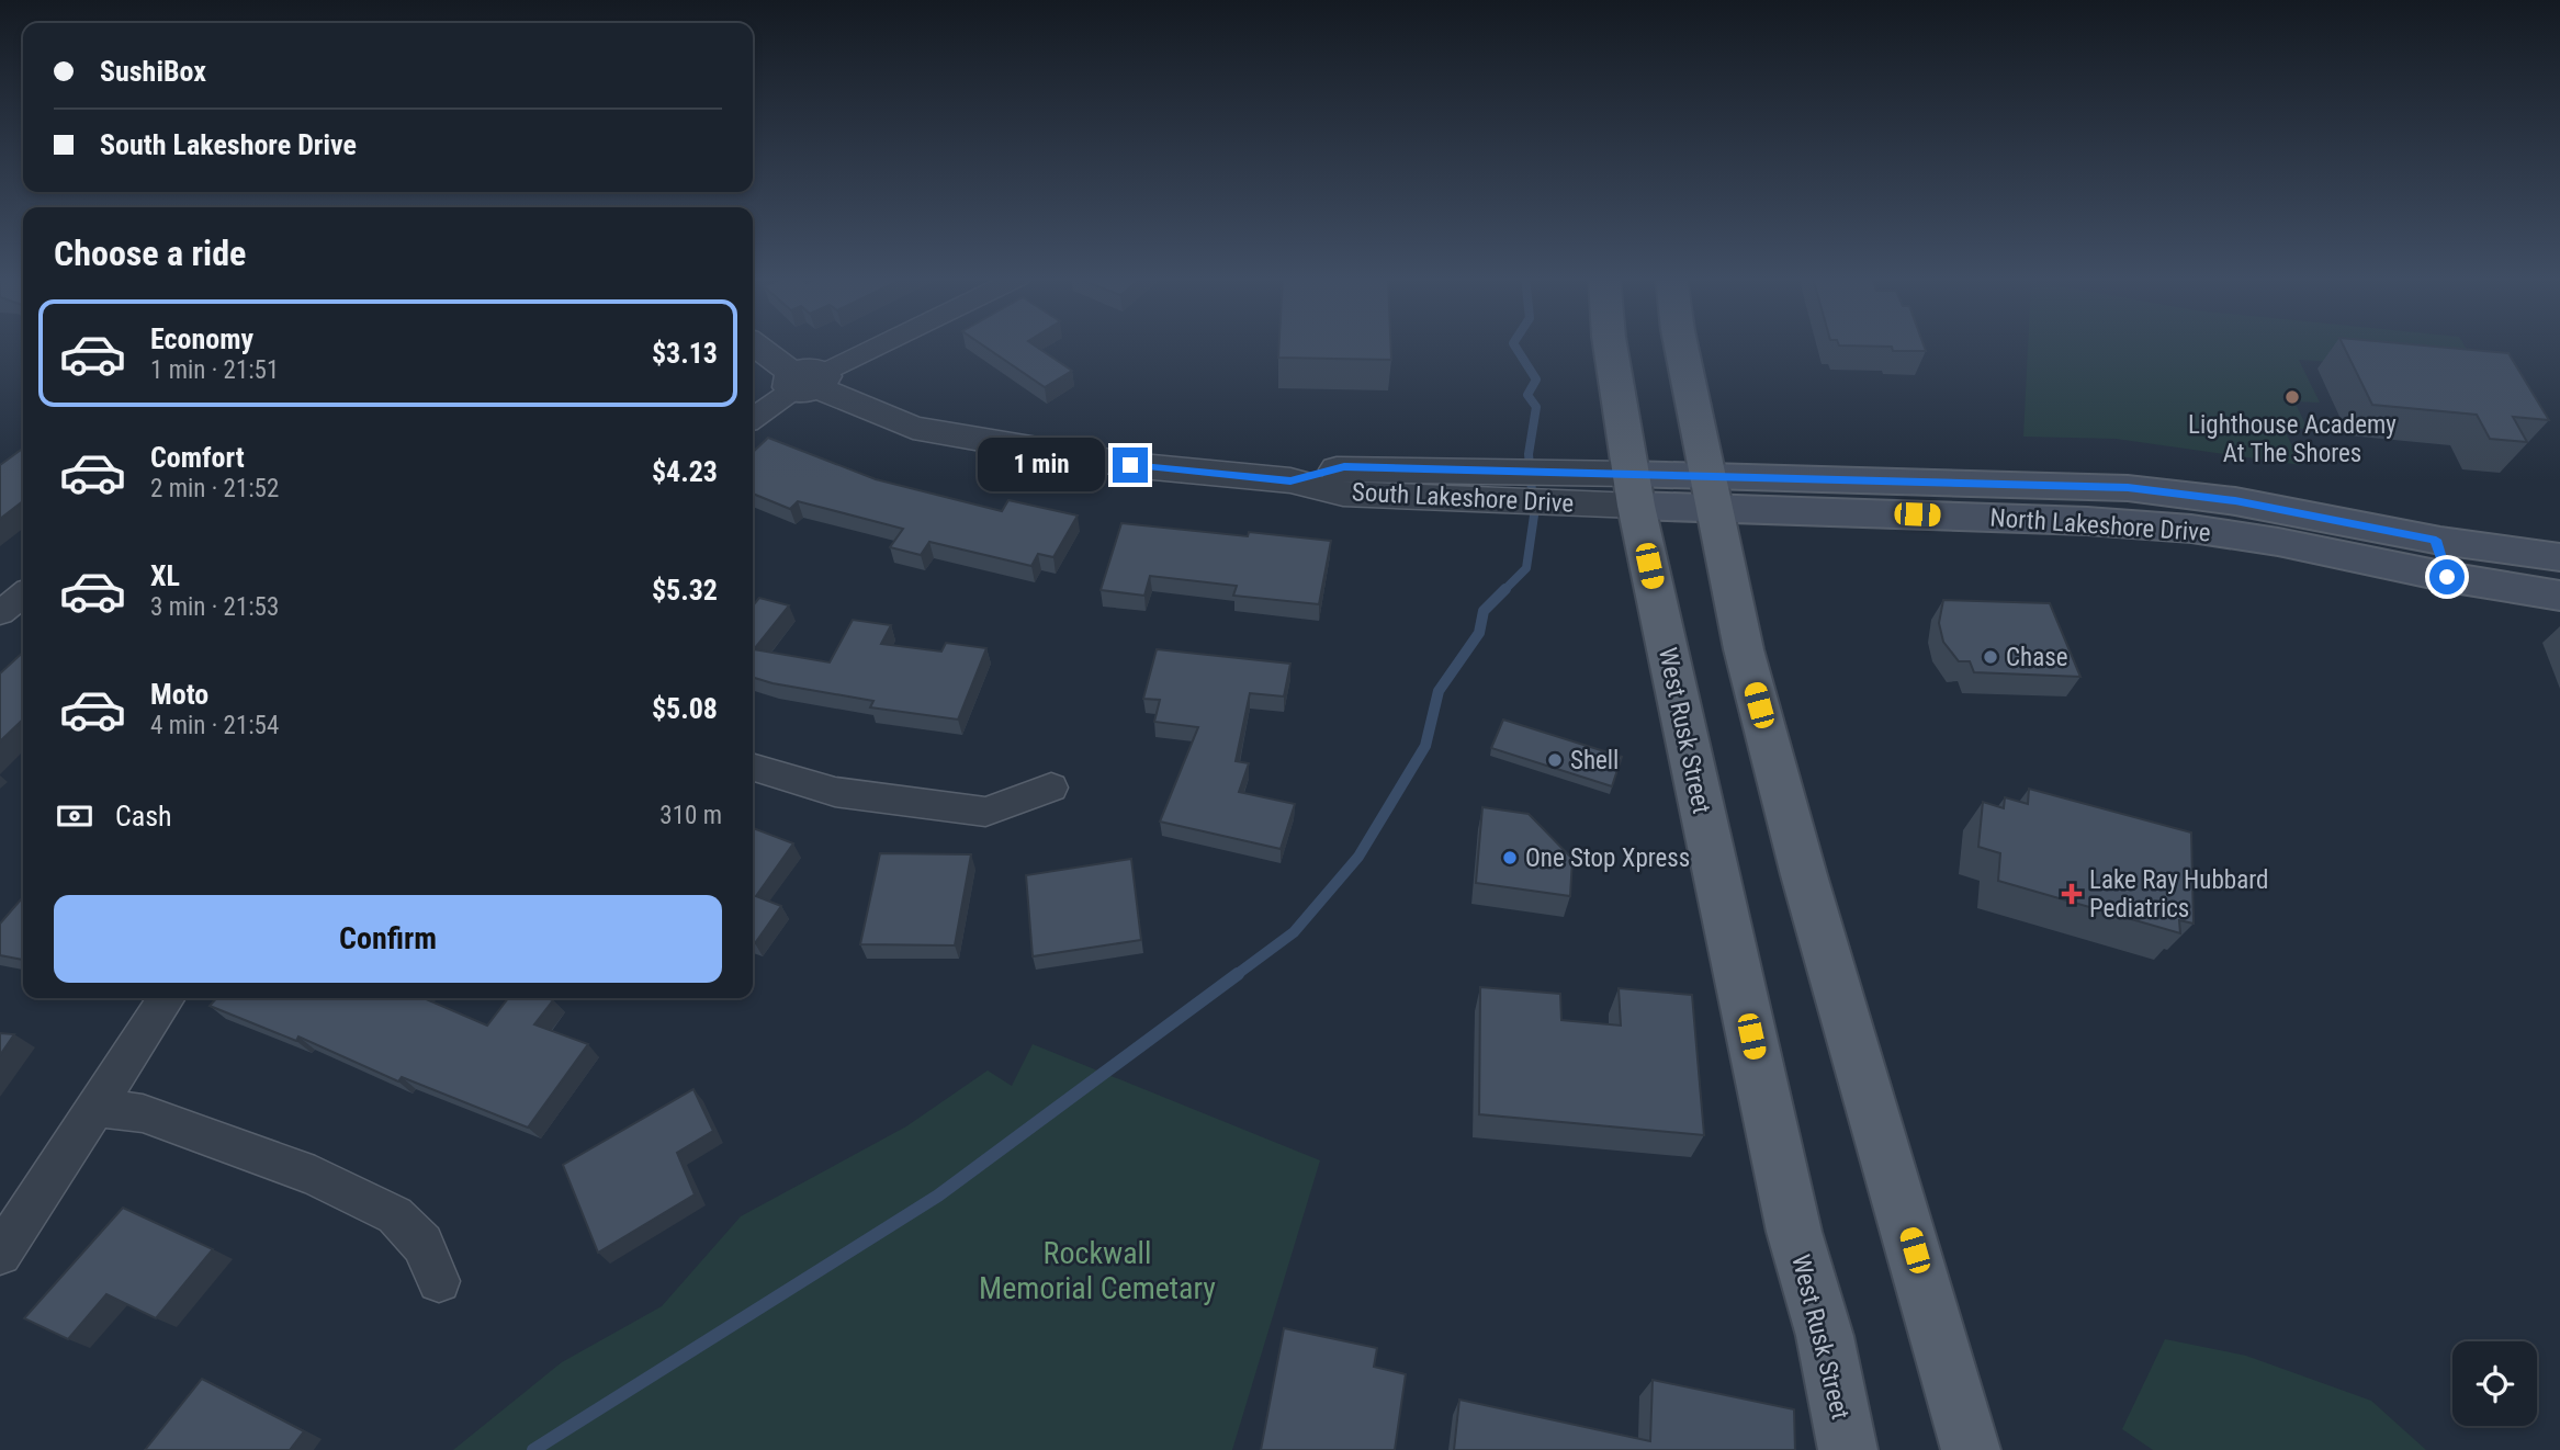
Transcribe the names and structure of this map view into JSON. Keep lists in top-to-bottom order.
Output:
{
  "streets": {
    "main road": ["North Lakeshore Drive", "West Rusk Street"],
    "street": ["South Lakeshore Drive"]
  },
  "crossings": [
    ["South Lakeshore Drive", "North Lakeshore Drive"],
    ["South Lakeshore Drive", "West Rusk Street"],
    ["North Lakeshore Drive", "West Rusk Street"]
  ],
  "parks": ["Rockwall Memorial Cemetary"],
  "places": {
    "other": [
      "Lighthouse Academy At The Shores",
      "Chase",
      "Shell",
      "One Stop Xpress"
    ],
    "health": ["Lake Ray Hubbard Pediatrics"]
  },
  "page": {
    "banner": ["SushiBox", "South Lakeshore Drive"],
    "heading": "Choose a ride",
    "list": [
      {
        "name": "Economy",
        "note": "1 min · 21:51",
        "value": "$3.13"
      },
      {
        "name": "Comfort",
        "note": "2 min · 21:52",
        "value": "$4.23"
      },
      {
        "name": "XL",
        "note": "3 min · 21:53",
        "value": "$5.32"
      },
      {
        "name": "Moto",
        "note": "4 min · 21:54",
        "value": "$5.08"
      }
    ],
    "bubble": "1 min",
    "pay": ["Cash", "310 m"],
    "buttons": "Confirm"
  }
}
